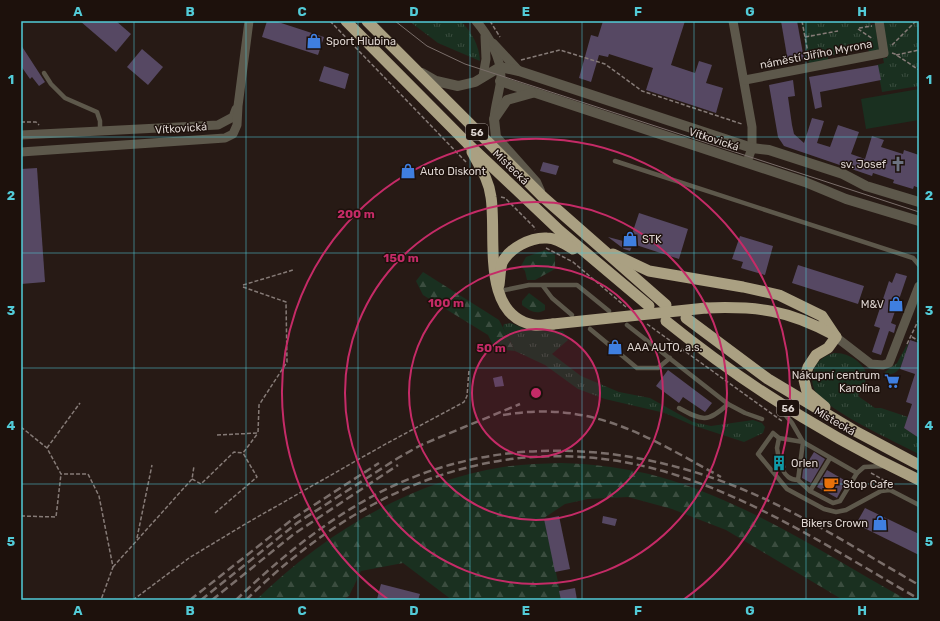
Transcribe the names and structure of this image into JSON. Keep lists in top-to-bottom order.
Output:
{
  "streets": {
    "highway": ["56", "Místecká"],
    "street": ["náměstí Jiřího Myrona", "Vítkovická"]
  },
  "places": {
    "shop": [
      "Sport Hlubina",
      "Auto Diskont",
      "STK",
      "M&V",
      "AAA AUTO, a.s.",
      "Bikers Crown"
    ],
    "church": ["sv. Josef"],
    "supermarket": ["Nákupní centrum Karolína"],
    "building": ["Orlen"],
    "cafe": ["Stop Cafe"]
  },
  "grid": {
    "columns": [
      "A",
      "B",
      "C",
      "D",
      "E",
      "F",
      "G",
      "H"
    ],
    "rows": [
      "1",
      "2",
      "3",
      "4",
      "5"
    ]
  },
  "rings": [
    "200 m",
    "150 m",
    "100 m",
    "50 m"
  ]
}
